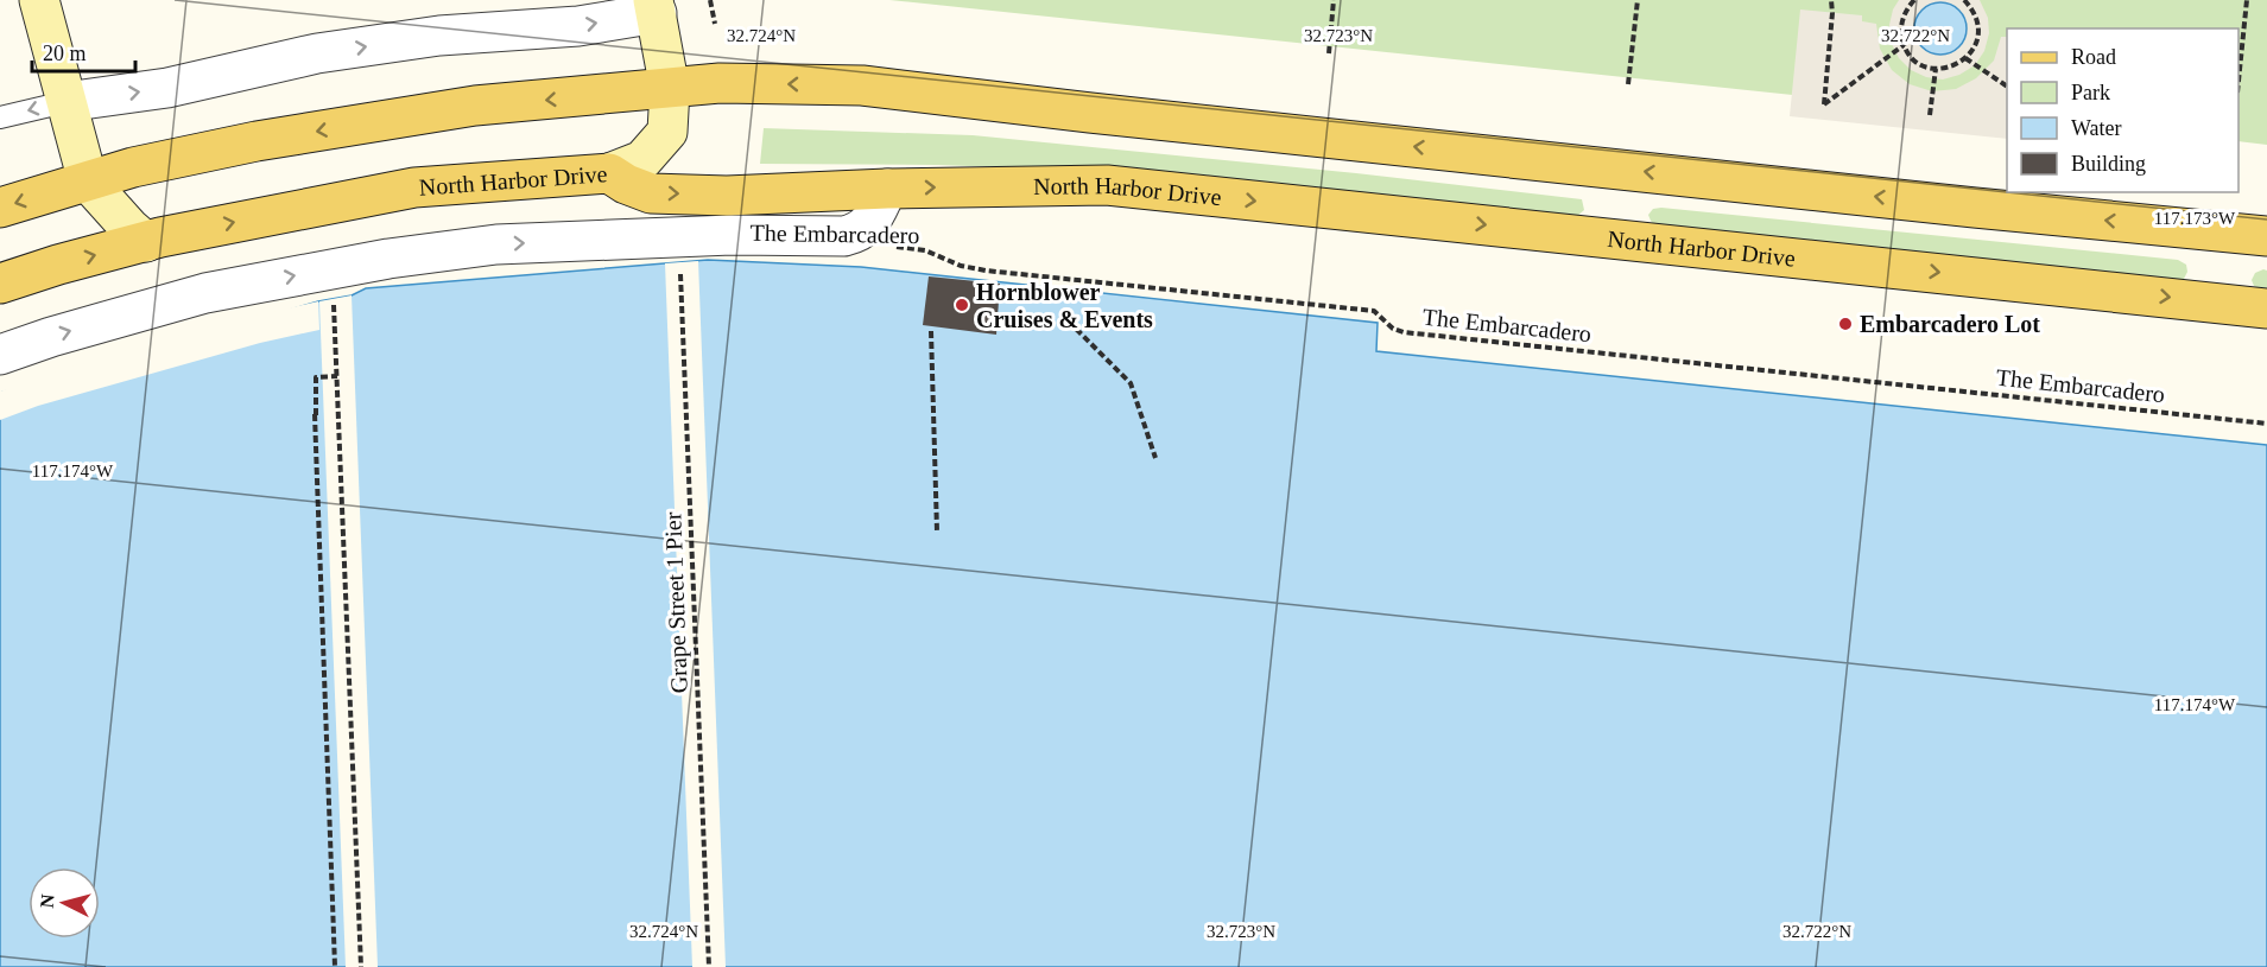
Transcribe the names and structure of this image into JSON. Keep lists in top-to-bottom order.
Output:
{
  "streets": {
    "main road": ["North Harbor Drive"],
    "path": ["The Embarcadero", "Grape Street 1 Pier"]
  },
  "places": ["Hornblower Cruises & Events", "Embarcadero Lot"],
  "legend": [
    "Road",
    "Park",
    "Water",
    "Building"
  ],
  "scale_bar": "20 m",
  "north": "left",
  "coordinates": [
    "32.724°N",
    "32.723°N",
    "32.722°N",
    "117.173°W",
    "117.174°W"
  ]
}
